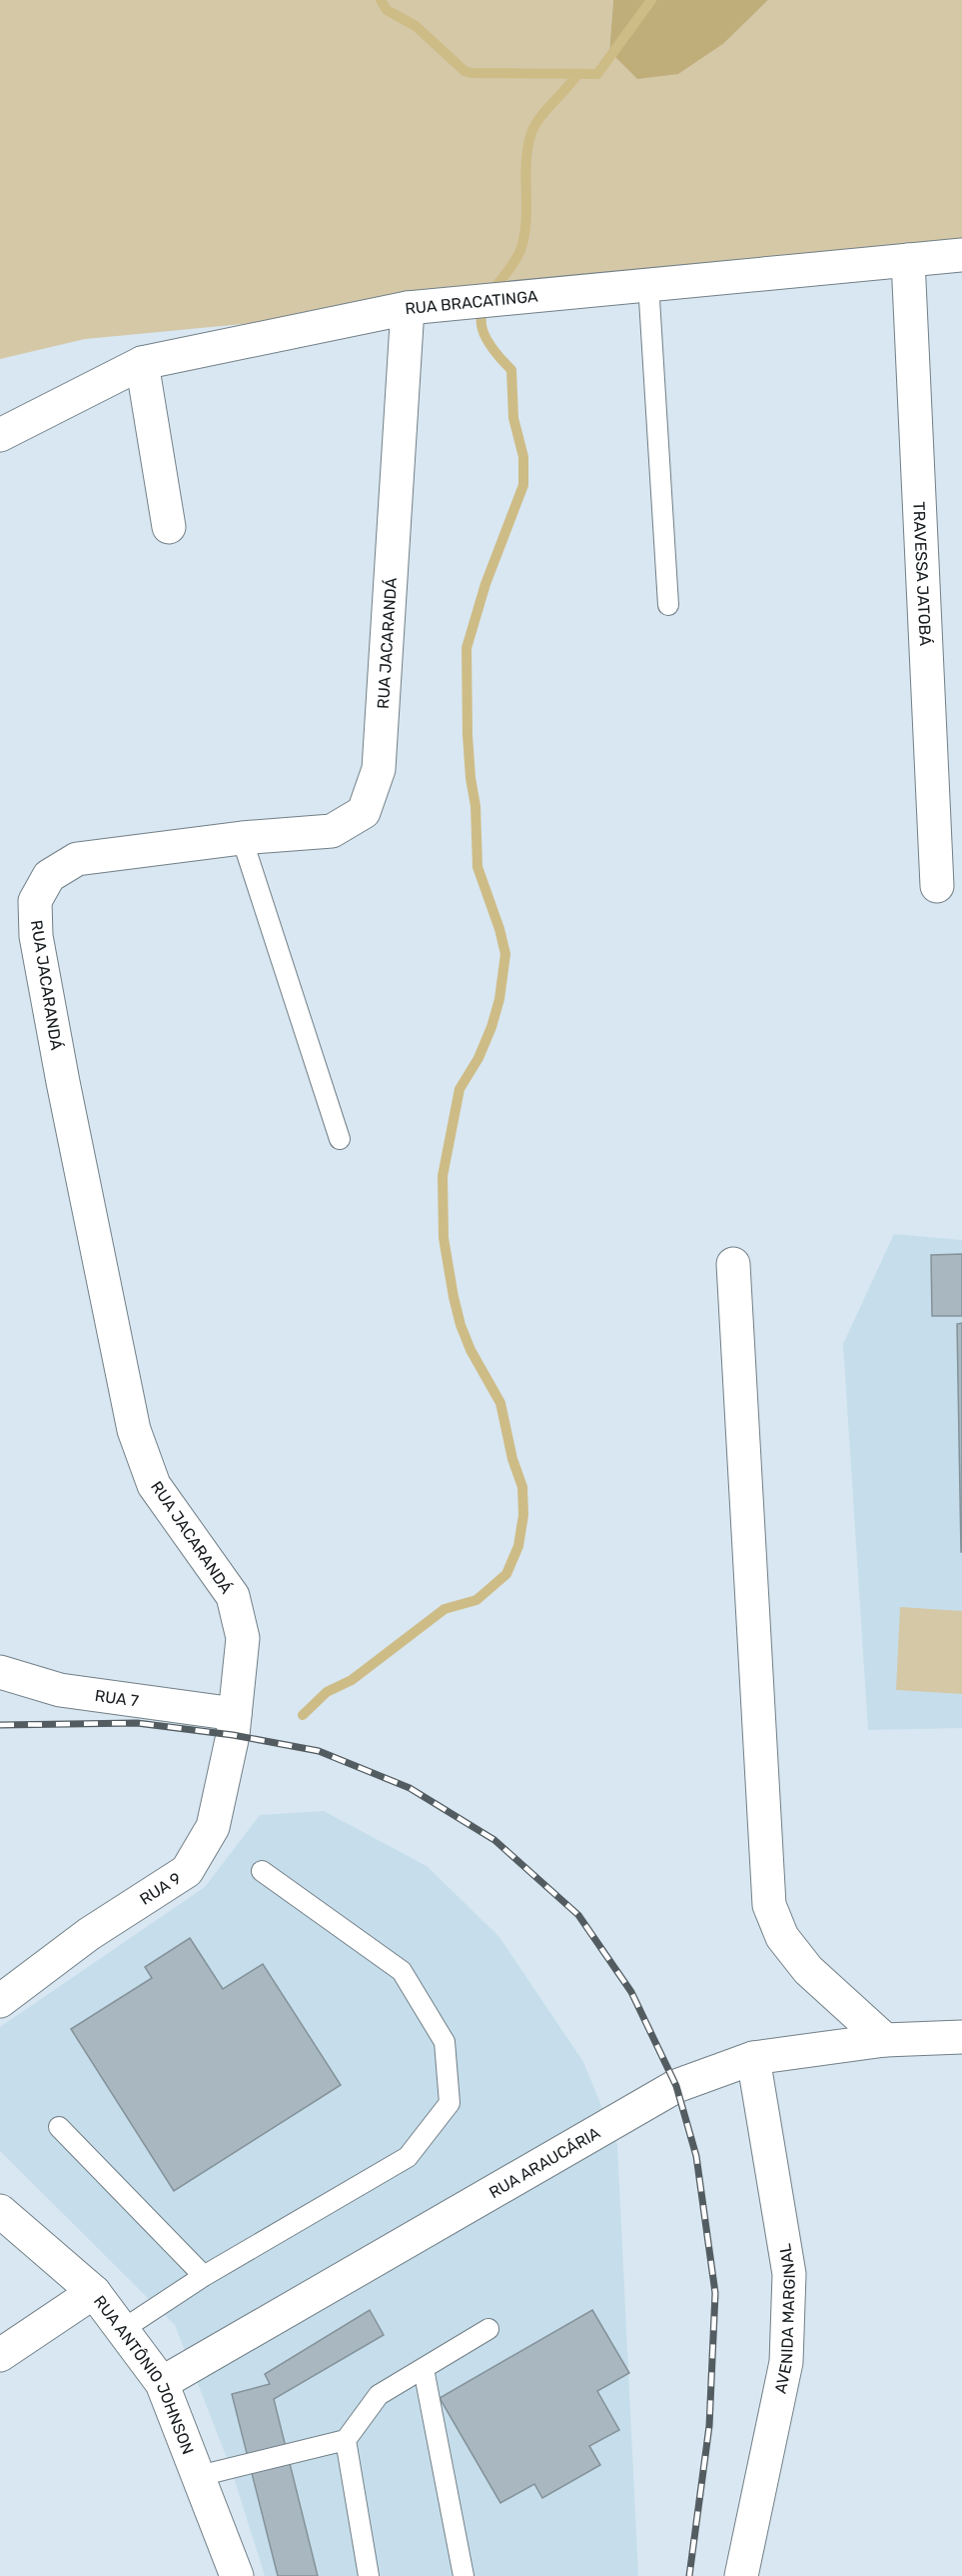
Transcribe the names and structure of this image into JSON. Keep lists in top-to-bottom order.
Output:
{
  "streets": {
    "street": [
      "RUA BRACATINGA",
      "TRAVESSA JATOBÁ",
      "RUA JACARANDÁ",
      "RUA 7",
      "RUA 9",
      "RUA ARAUCÁRIA",
      "AVENIDA MARGINAL",
      "RUA ANTÔNIO JOHNSON"
    ]
  },
  "crossings": [
    ["RUA BRACATINGA", "TRAVESSA JATOBÁ"],
    ["RUA BRACATINGA", "RUA JACARANDÁ"],
    ["RUA JACARANDÁ", "RUA 7"],
    ["RUA JACARANDÁ", "RUA 9"],
    ["RUA 7", "RUA 9"],
    ["RUA ARAUCÁRIA", "AVENIDA MARGINAL"],
    ["RUA ARAUCÁRIA", "RUA ANTÔNIO JOHNSON"]
  ]
}
